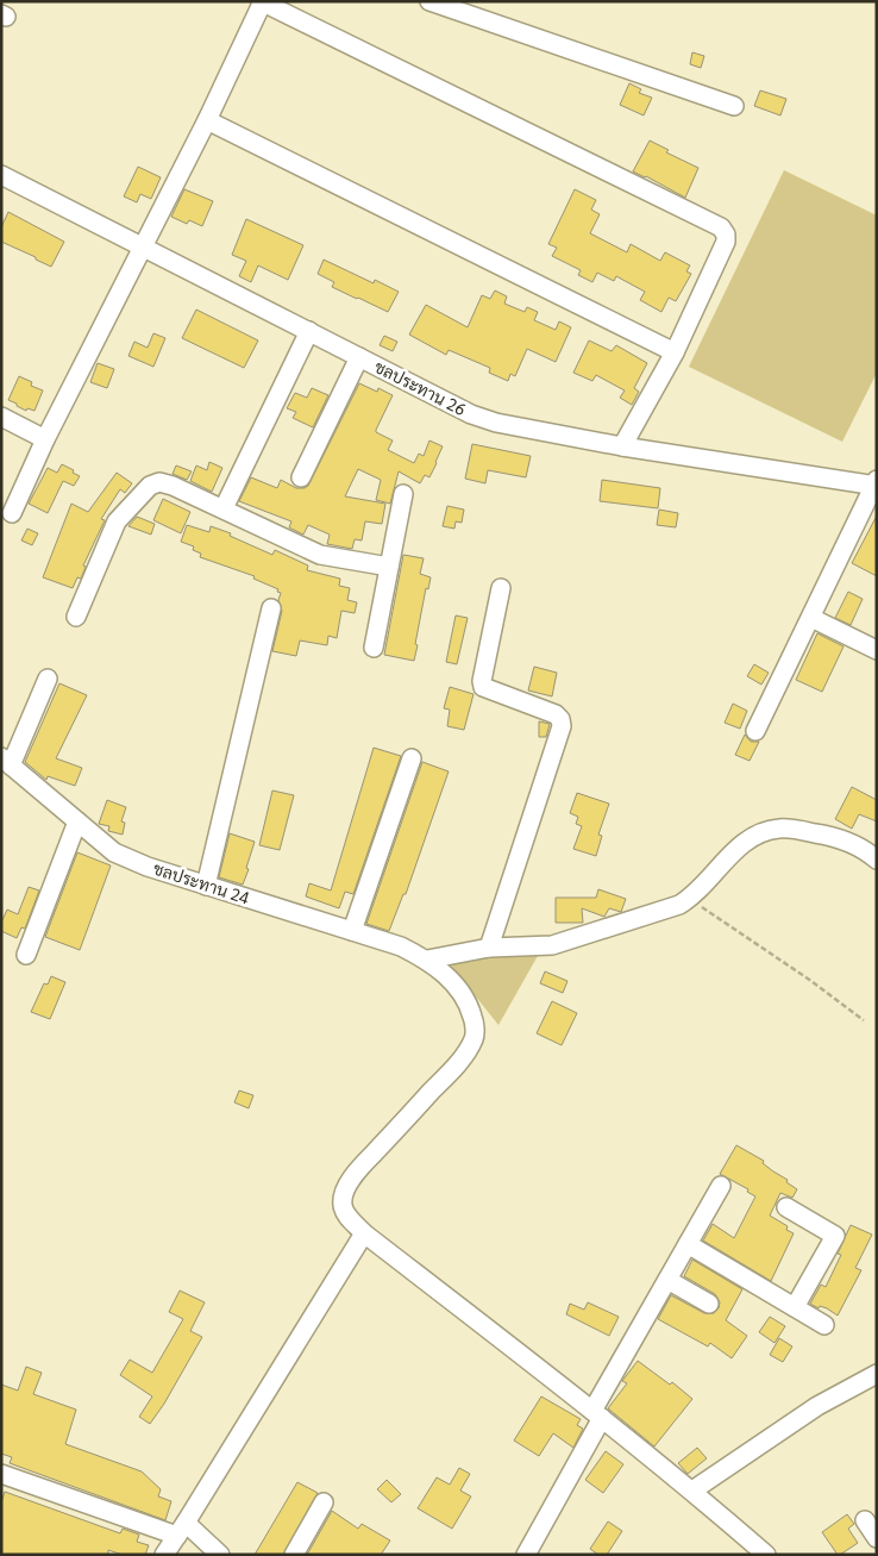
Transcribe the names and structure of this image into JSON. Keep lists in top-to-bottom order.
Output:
{
  "streets": {
    "street": ["ชลประทาน 26", "ชลประทาน 24"]
  }
}
